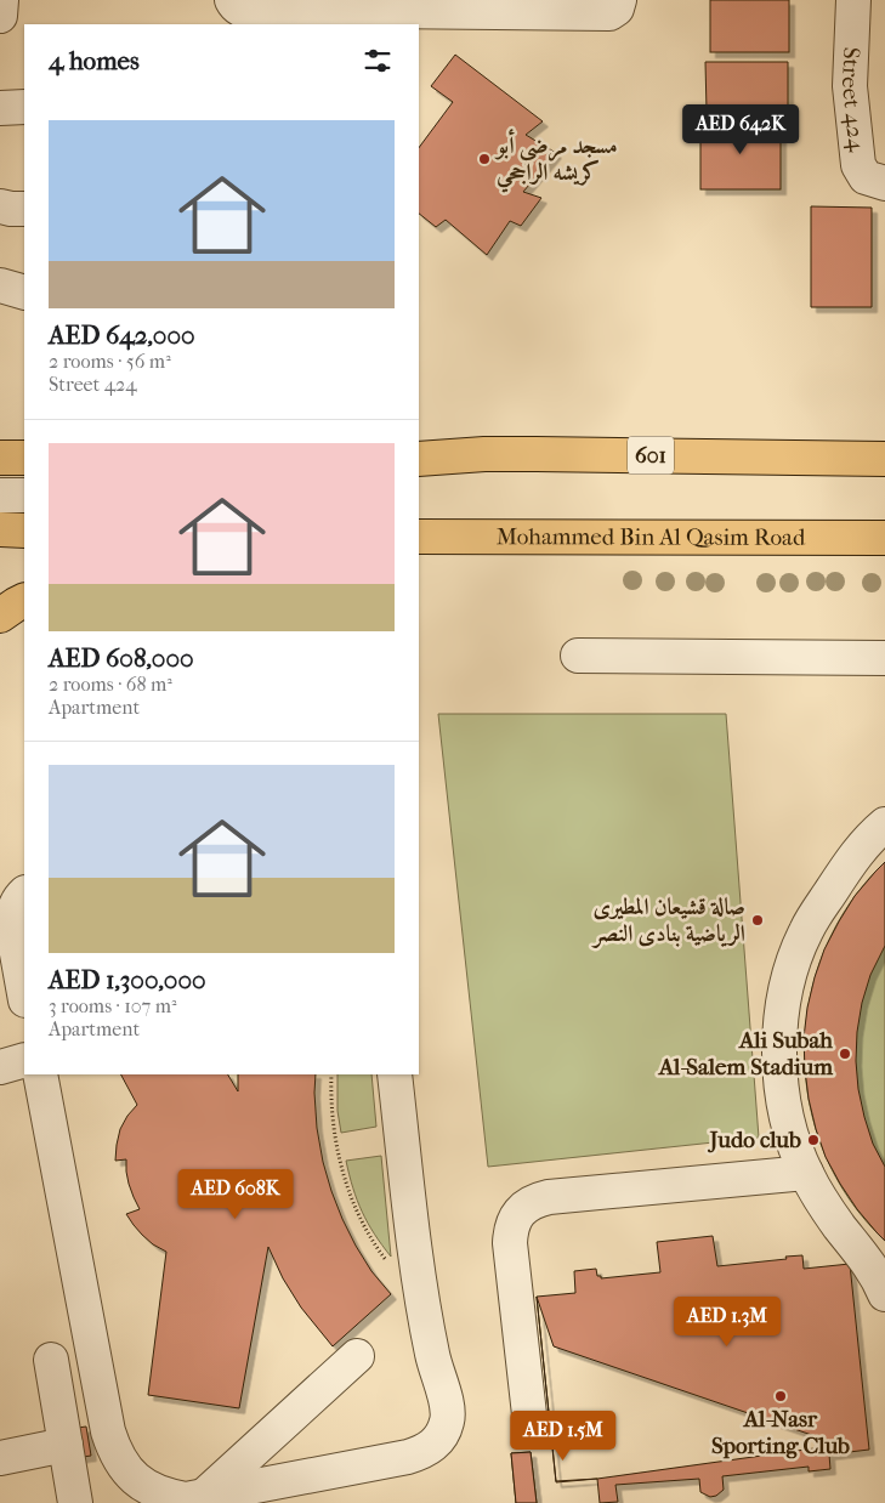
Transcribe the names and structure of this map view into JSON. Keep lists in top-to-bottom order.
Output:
{
  "streets": {
    "main road": ["601", "Mohammed Bin Al Qasim Road"],
    "street": ["Street 424"]
  },
  "places": [
    "مسجد مرضي أبو كريشه الراجحي",
    "صالة قشيعان المطيرى الرياضية بنادى النصر",
    "Ali Subah Al-Salem Stadium",
    "Judo club",
    "Al-Nasr Sporting Club"
  ],
  "page": {
    "heading": "4 homes",
    "list": [
      {
        "name": "AED 642,000",
        "note": "2 rooms · 56 m² · Street 424"
      },
      {
        "name": "AED 608,000",
        "note": "2 rooms · 68 m² · Apartment"
      },
      {
        "name": "AED 1,300,000",
        "note": "3 rooms · 107 m² · Apartment"
      }
    ],
    "price": [
      "AED 642K",
      "AED 608K",
      "AED 1.3M",
      "AED 1.5M"
    ]
  }
}
